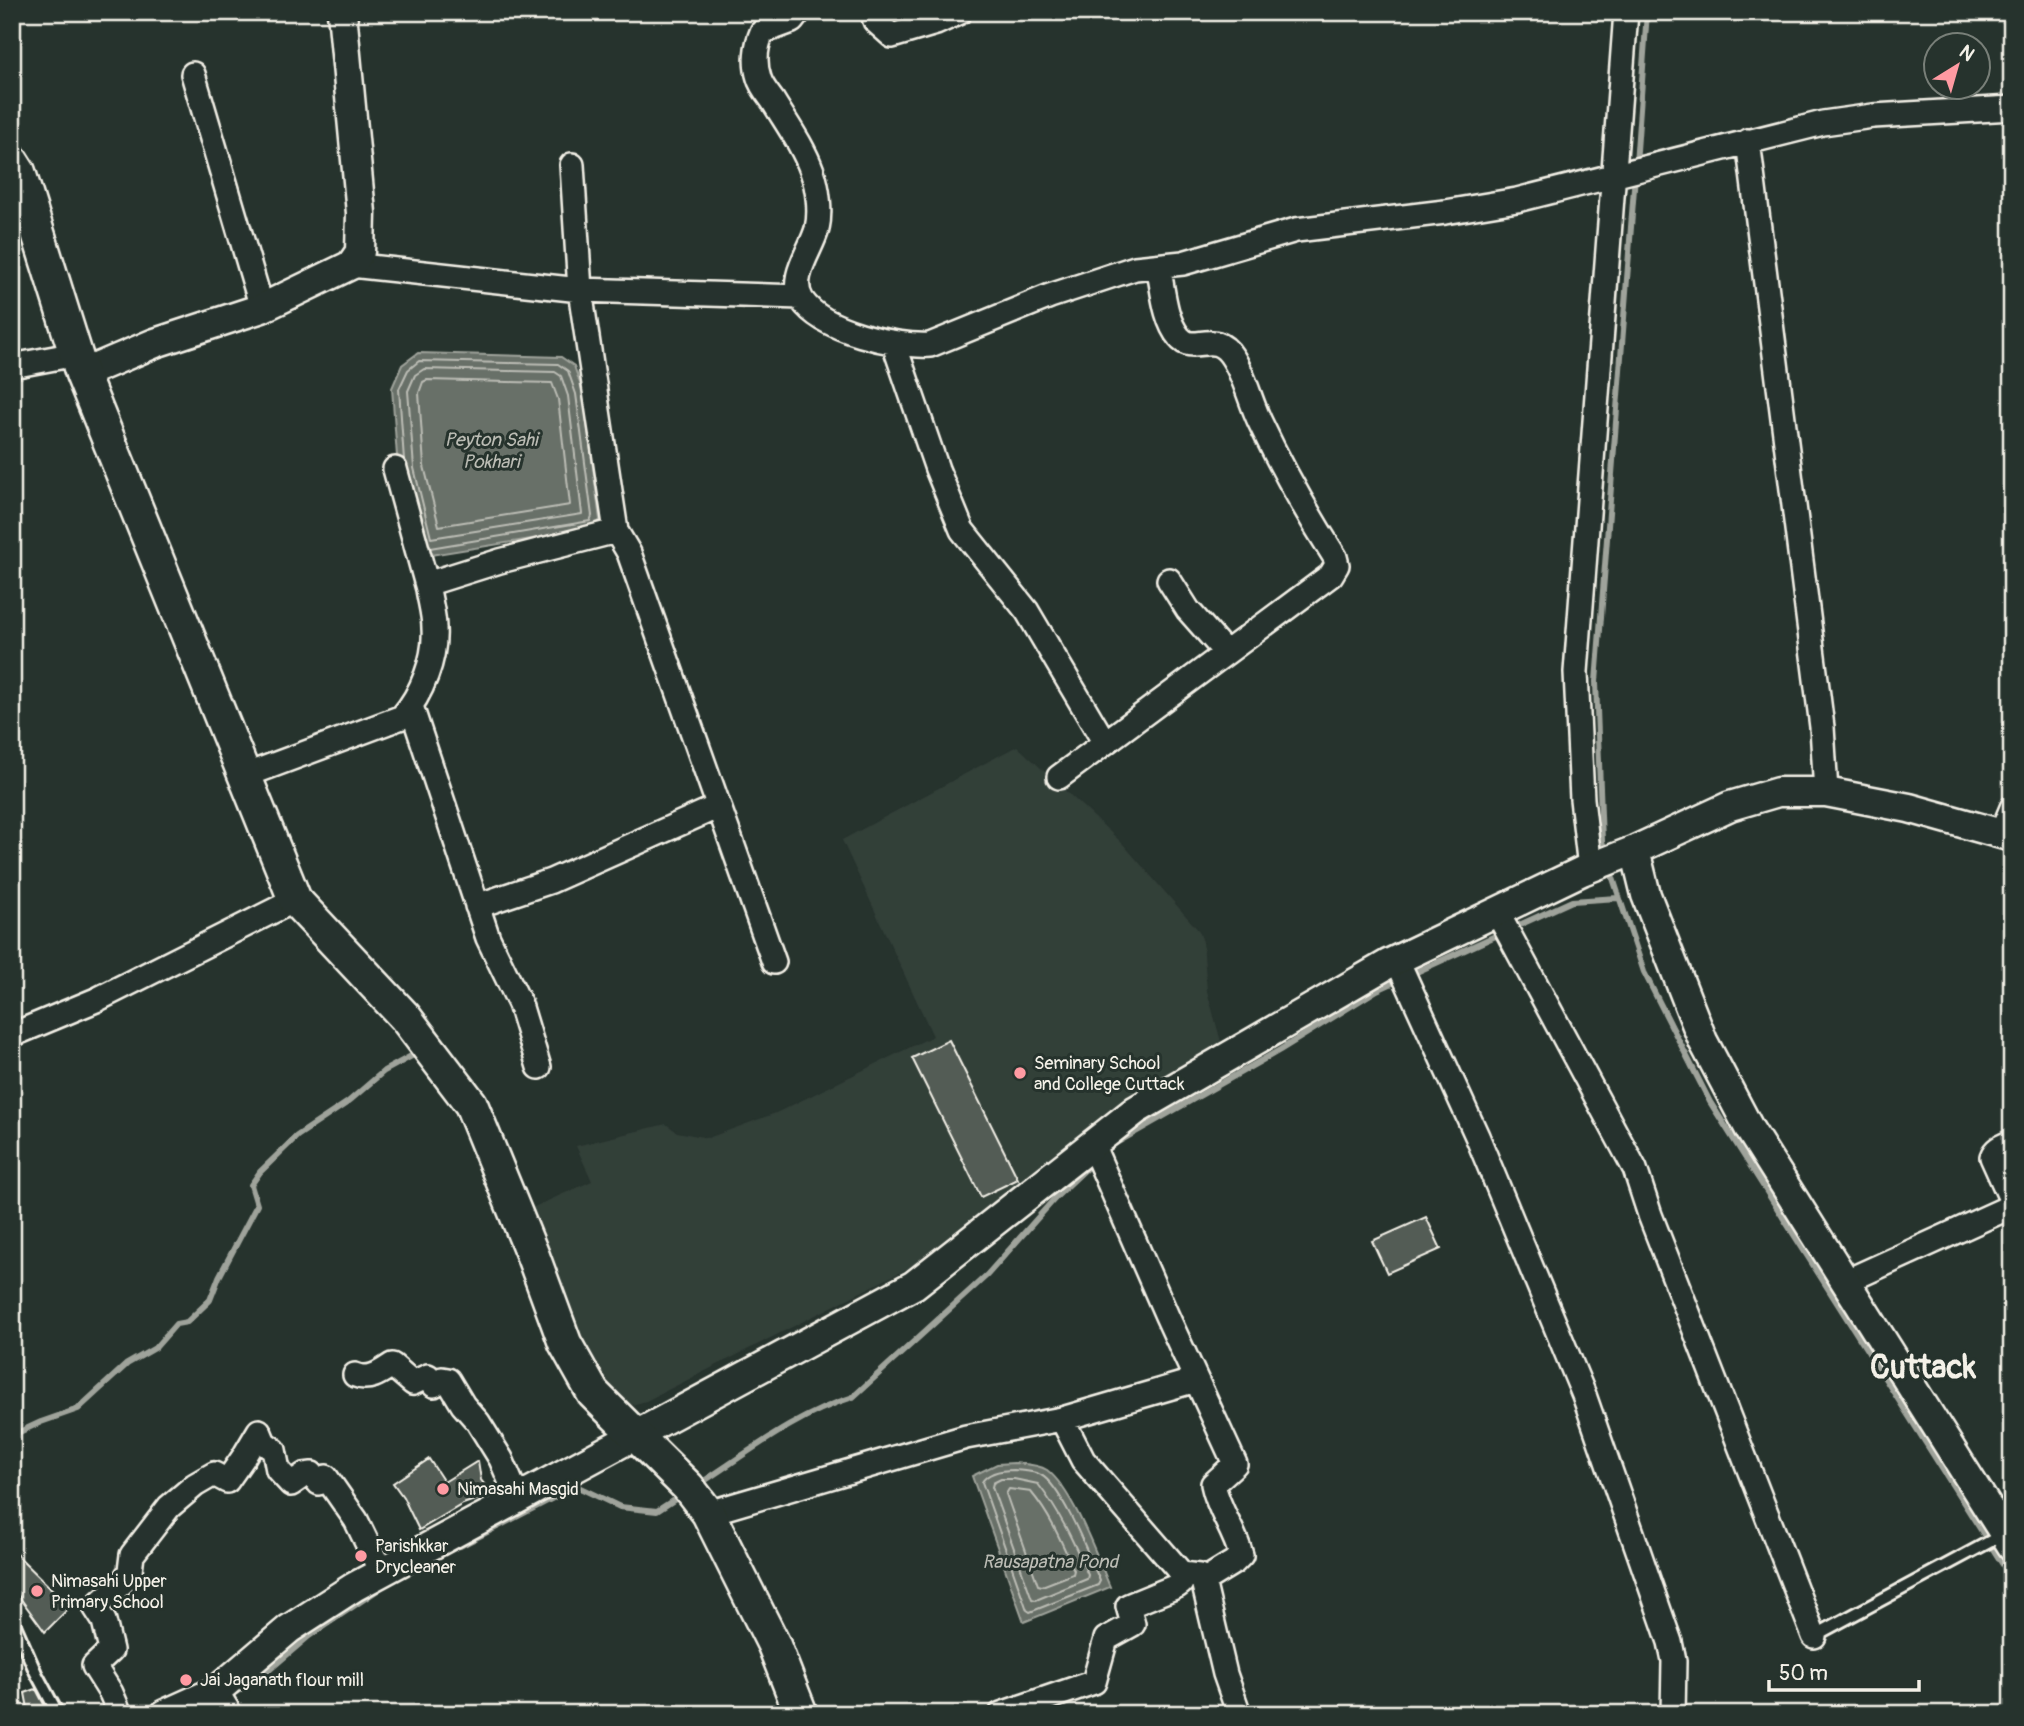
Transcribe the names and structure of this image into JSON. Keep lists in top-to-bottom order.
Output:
{
  "districts": ["Cuttack"],
  "water": ["Peyton Sahi Pokhari", "Rausapatna Pond"],
  "places": [
    "Seminary School and College Cuttack",
    "Nimasahi Masgid",
    "Parishkkar Drycleaner",
    "Nimasahi Upper Primary School",
    "Jai Jaganath flour mill"
  ],
  "scale_bar": "50 m",
  "north": "top right"
}
